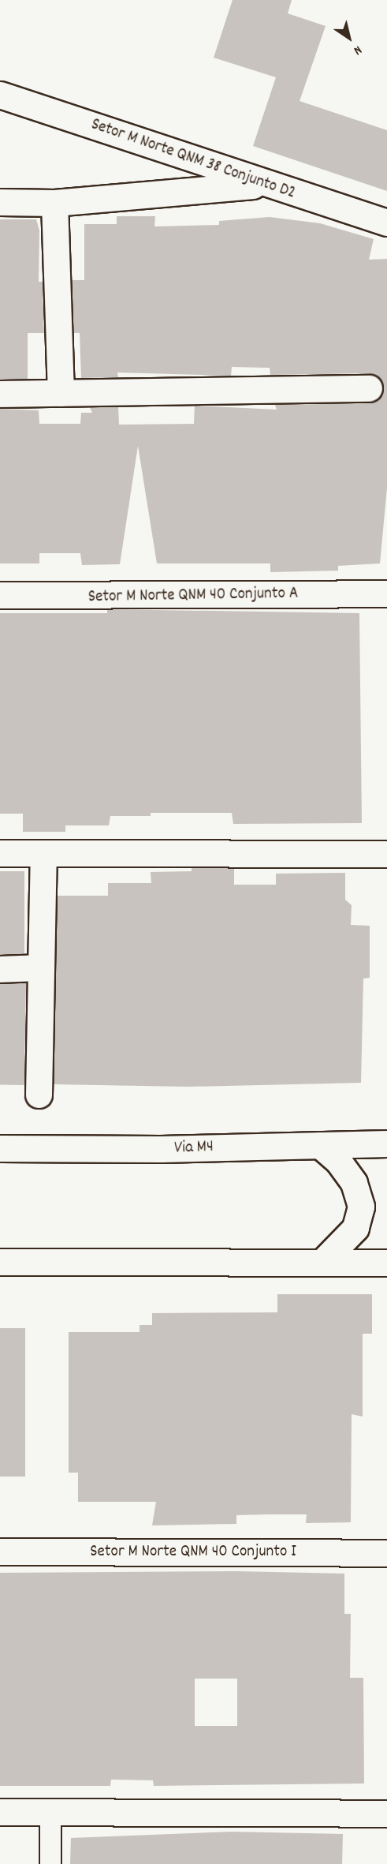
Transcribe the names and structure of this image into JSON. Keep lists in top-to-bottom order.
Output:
{
  "streets": {
    "street": [
      "Setor M Norte QNM 38 Conjunto D2",
      "Setor M Norte QNM 40 Conjunto A",
      "Via M4",
      "Setor M Norte QNM 40 Conjunto I"
    ]
  },
  "north": "bottom right"
}
